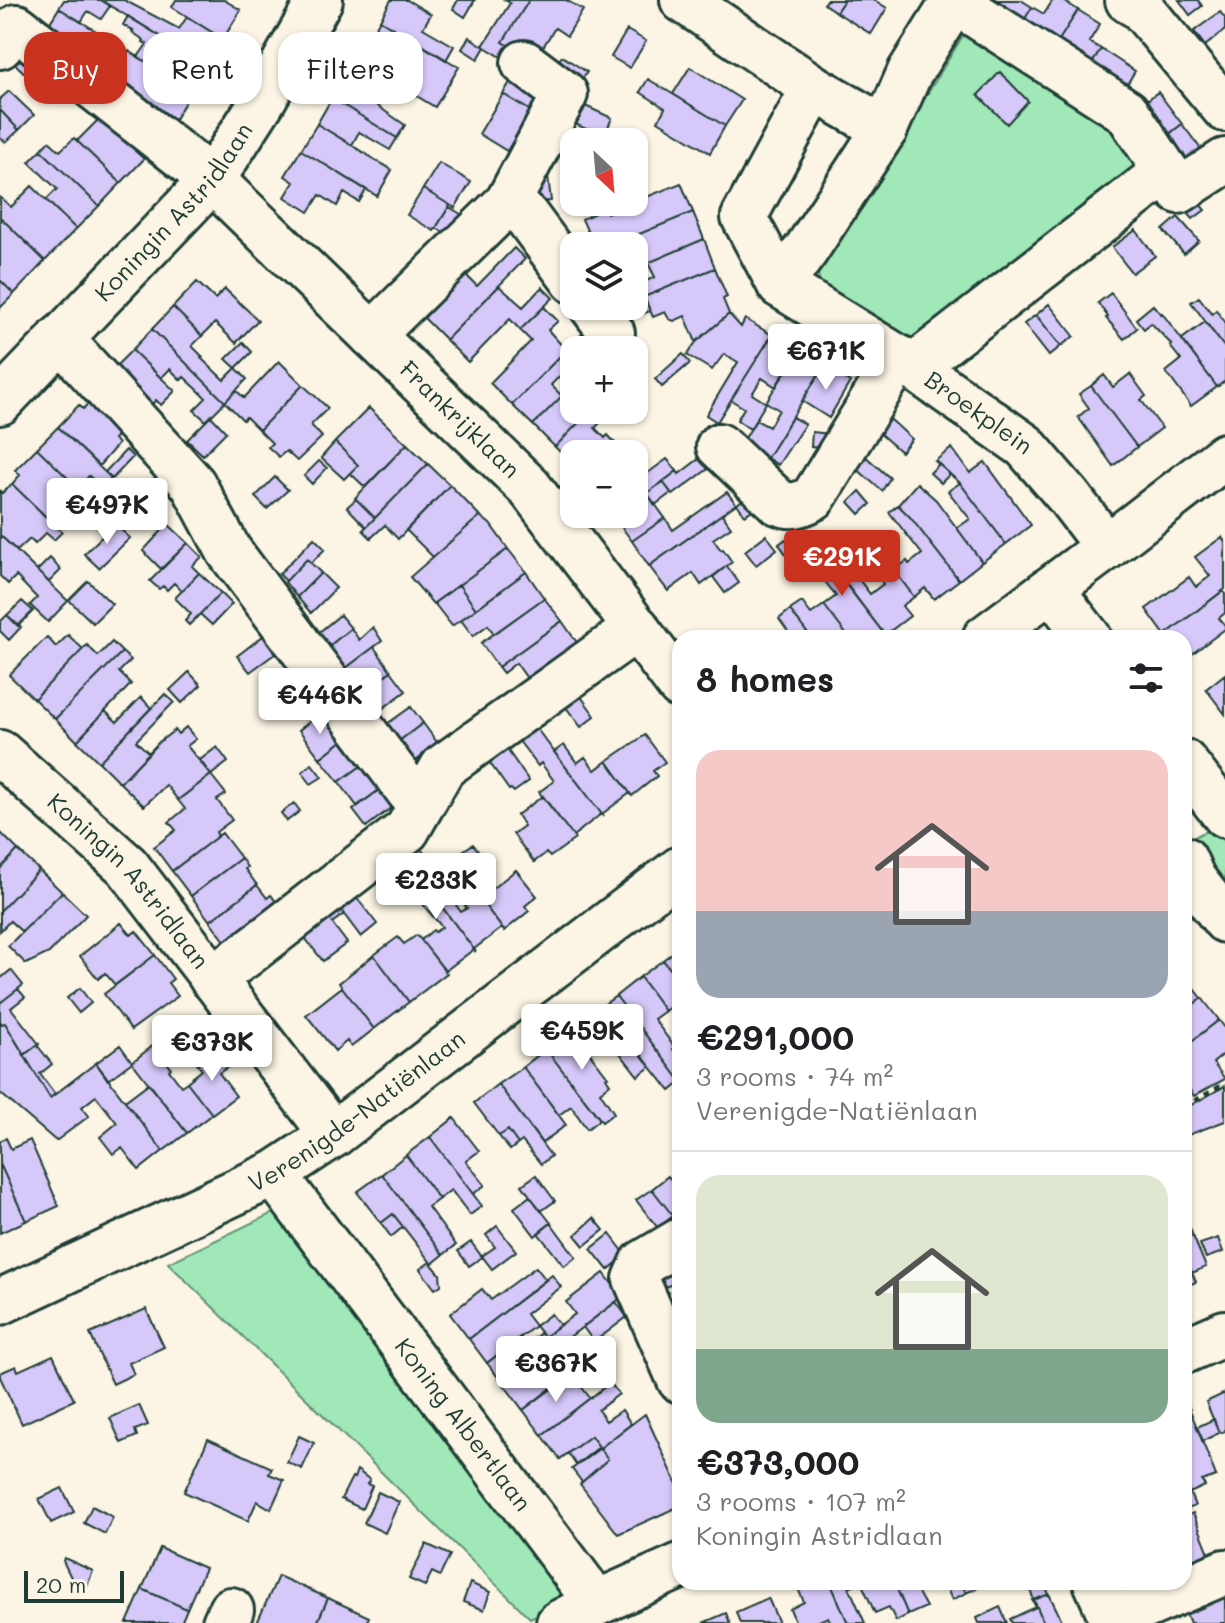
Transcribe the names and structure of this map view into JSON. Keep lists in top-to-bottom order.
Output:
{
  "streets": {
    "street": [
      "Koningin Astridlaan",
      "Broekplein",
      "Frankrijklaan",
      "Verenigde-Natiënlaan",
      "Koning Albertlaan"
    ]
  },
  "crossings": [
    ["Koningin Astridlaan", "Frankrijklaan"],
    ["Koningin Astridlaan", "Verenigde-Natiënlaan"],
    ["Verenigde-Natiënlaan", "Koning Albertlaan"]
  ],
  "scale_bar": "20 m",
  "north": "bottom right",
  "page": {
    "chip": ["Buy", "Rent", "Filters"],
    "map_buttons": ["+", "−"],
    "price": [
      "€671K",
      "€497K",
      "€291K",
      "€446K",
      "€233K",
      "€459K",
      "€373K",
      "€367K"
    ],
    "heading": "8 homes",
    "list": [
      {
        "name": "€291,000",
        "note": "3 rooms · 74 m² · Verenigde-Natiënlaan"
      },
      {
        "name": "€373,000",
        "note": "3 rooms · 107 m² · Koningin Astridlaan"
      }
    ],
    "scale": "20 m"
  }
}
